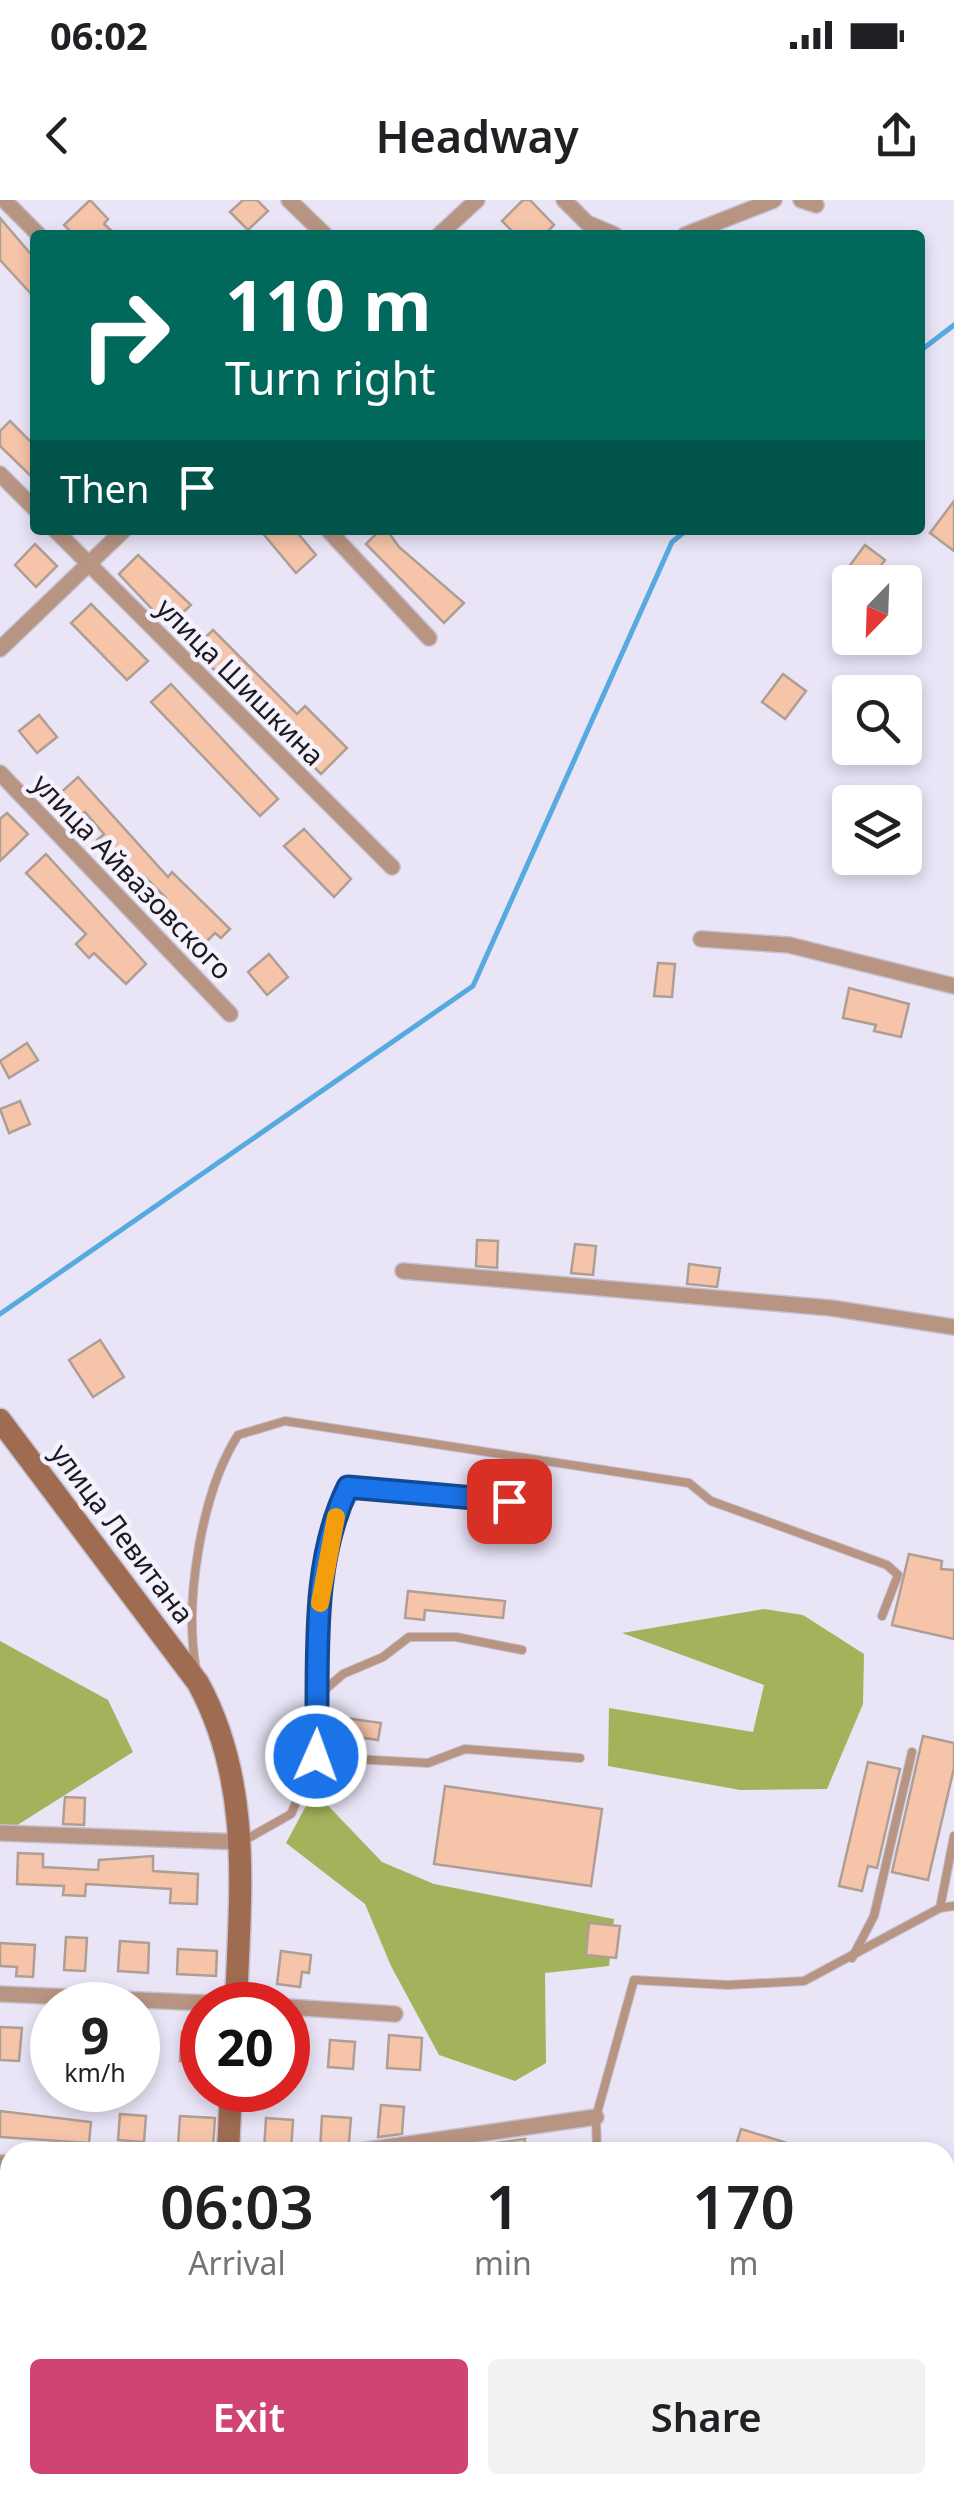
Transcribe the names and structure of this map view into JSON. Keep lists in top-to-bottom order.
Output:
{
  "streets": {
    "main road": ["улица Левитана"],
    "street": ["улица Шишкина", "улица Айвазовского"]
  },
  "north": "bottom left",
  "page": {
    "status": "06:02",
    "header": "Headway",
    "turn": ["110 m", "Turn right"],
    "then": "Then",
    "speed": "9 km/h",
    "limit": "20",
    "eta": [
      "06:03",
      "Arrival",
      "1",
      "min",
      "170",
      "m"
    ],
    "buttons": ["Exit", "Share"]
  }
}
